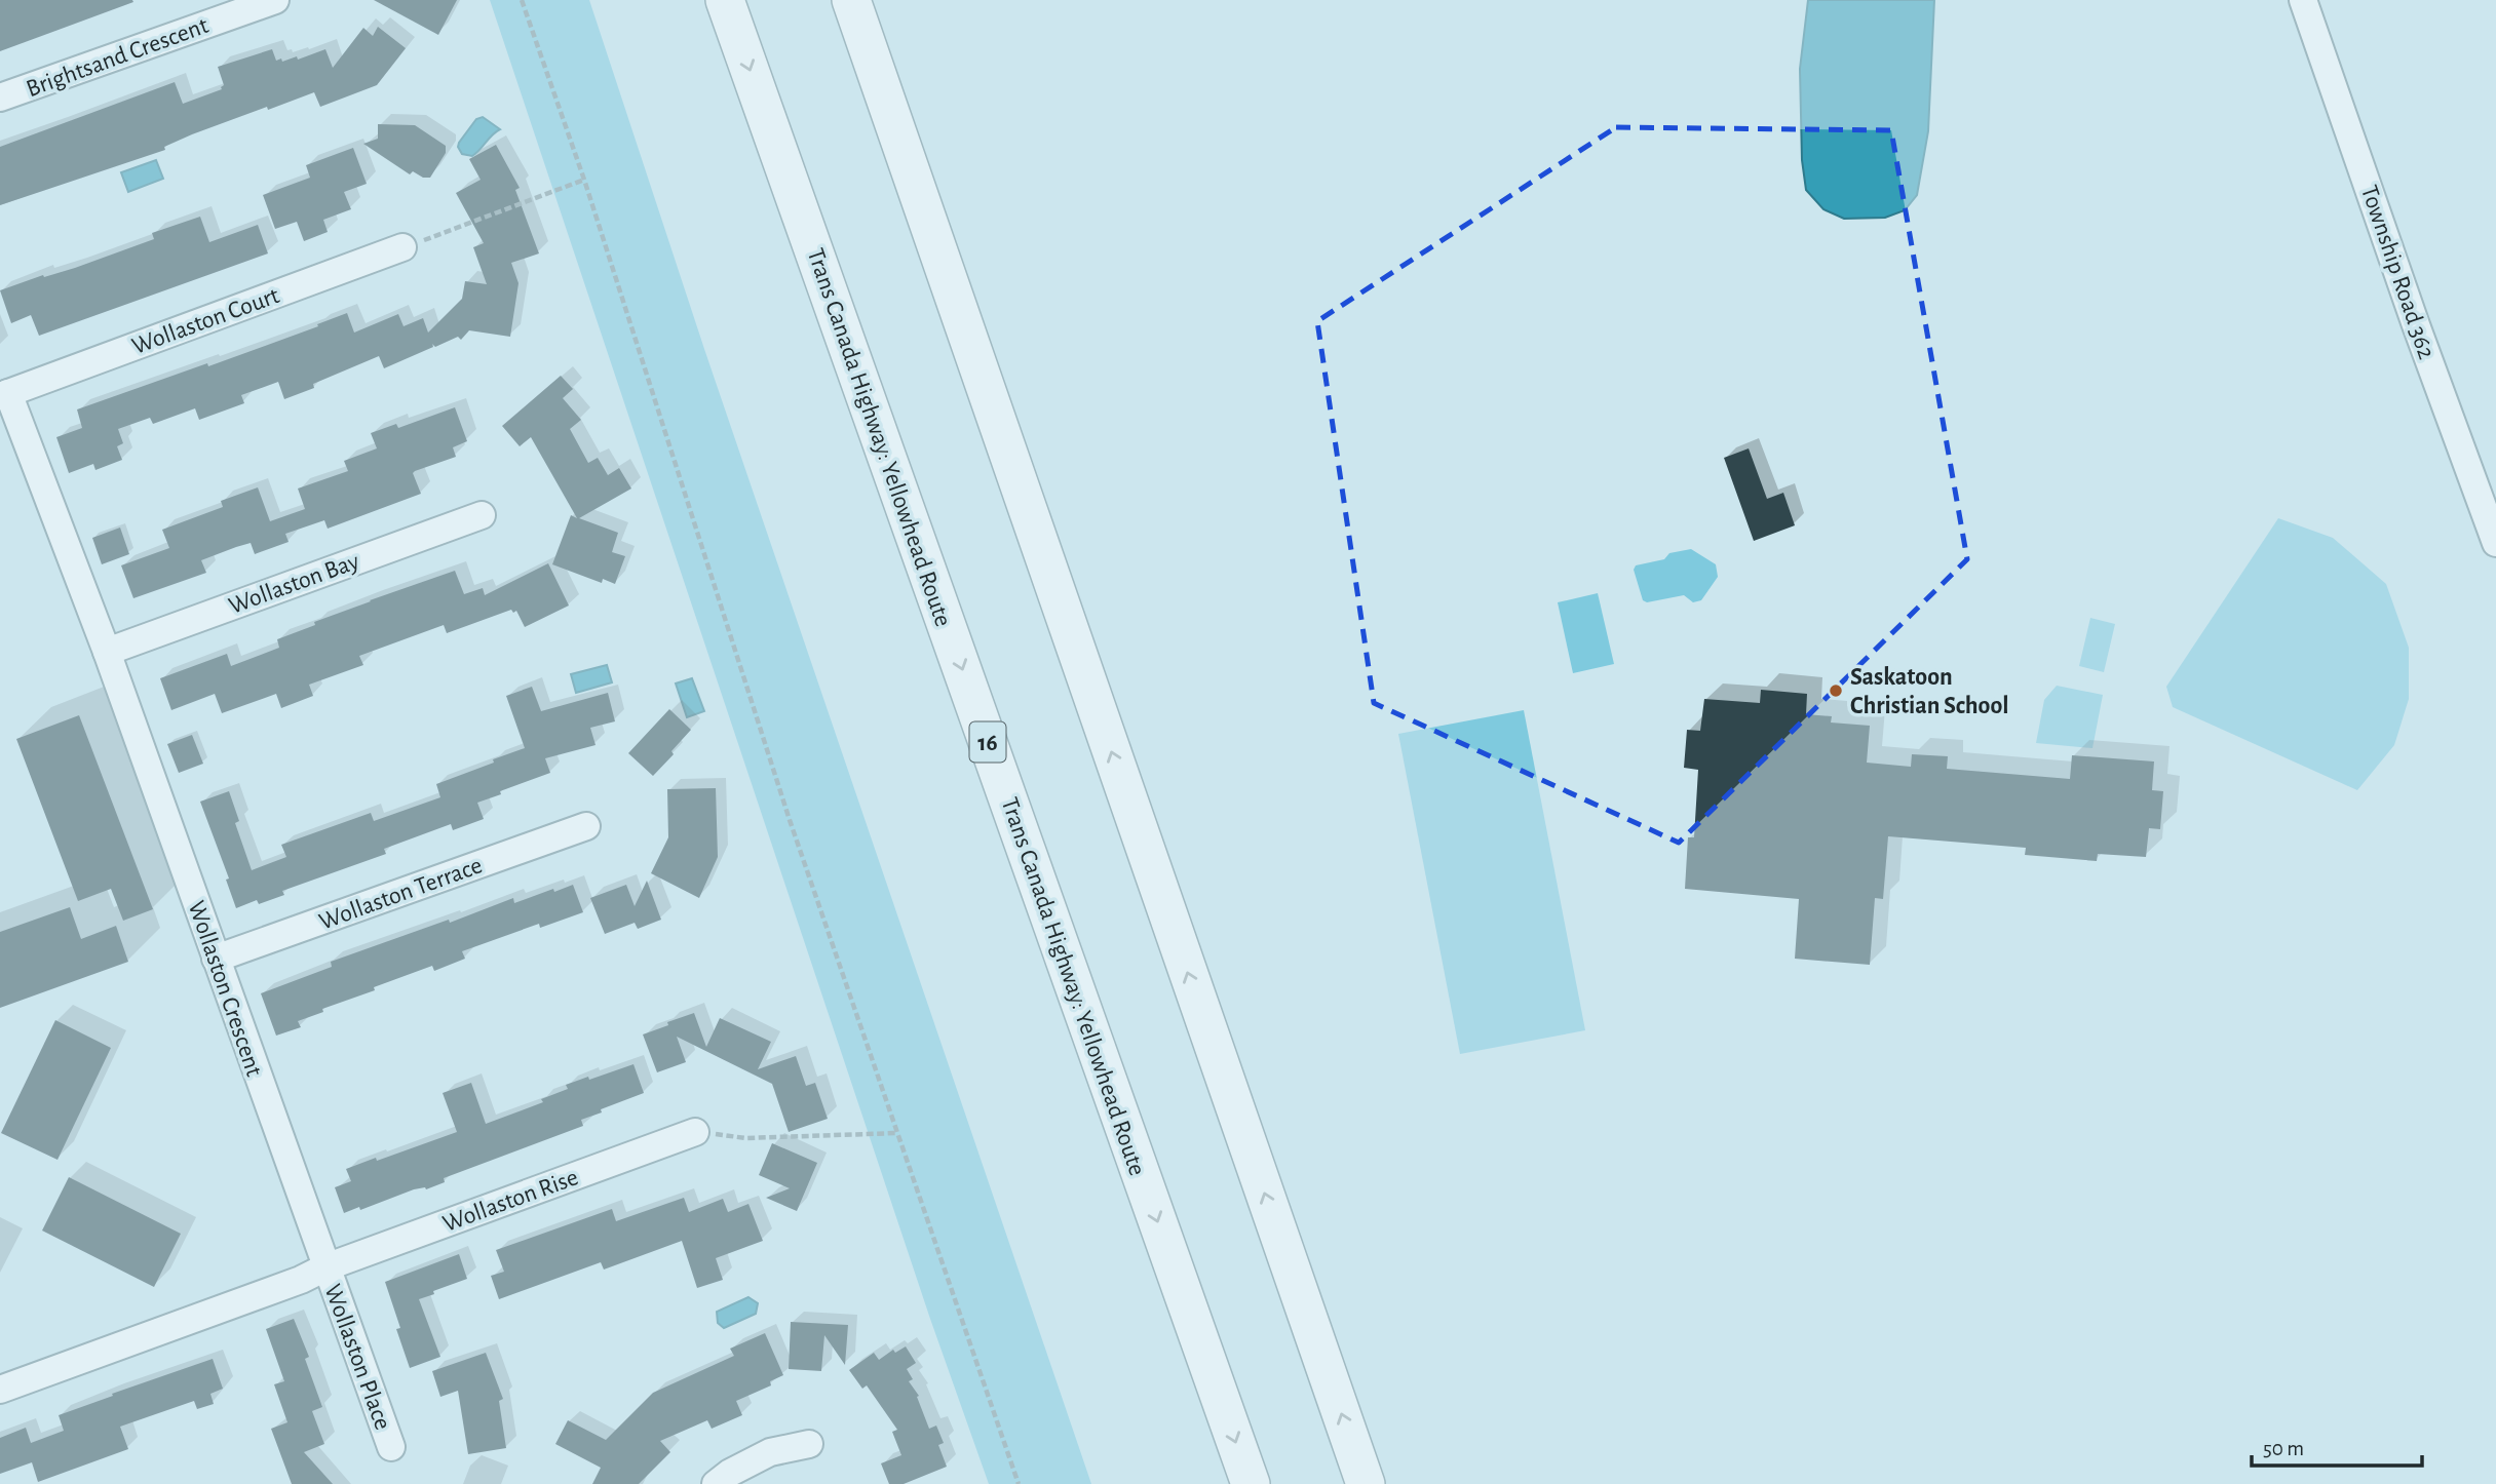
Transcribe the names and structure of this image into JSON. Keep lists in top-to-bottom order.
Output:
{
  "streets": {
    "highway": ["Trans Canada Highway: Yellowhead Route", "16"],
    "street": [
      "Brightsand Crescent",
      "Township Road 362",
      "Wollaston Court",
      "Wollaston Bay",
      "Wollaston Terrace",
      "Wollaston Crescent",
      "Wollaston Rise",
      "Wollaston Place"
    ]
  },
  "crossings": [
    ["Wollaston Court", "Wollaston Crescent"],
    ["Wollaston Bay", "Wollaston Crescent"],
    ["Wollaston Terrace", "Wollaston Crescent"],
    ["Wollaston Crescent", "Wollaston Rise"],
    ["Wollaston Crescent", "Wollaston Place"],
    ["Wollaston Rise", "Wollaston Place"]
  ],
  "places": ["Saskatoon Christian School"],
  "scale_bar": "50 m"
}
